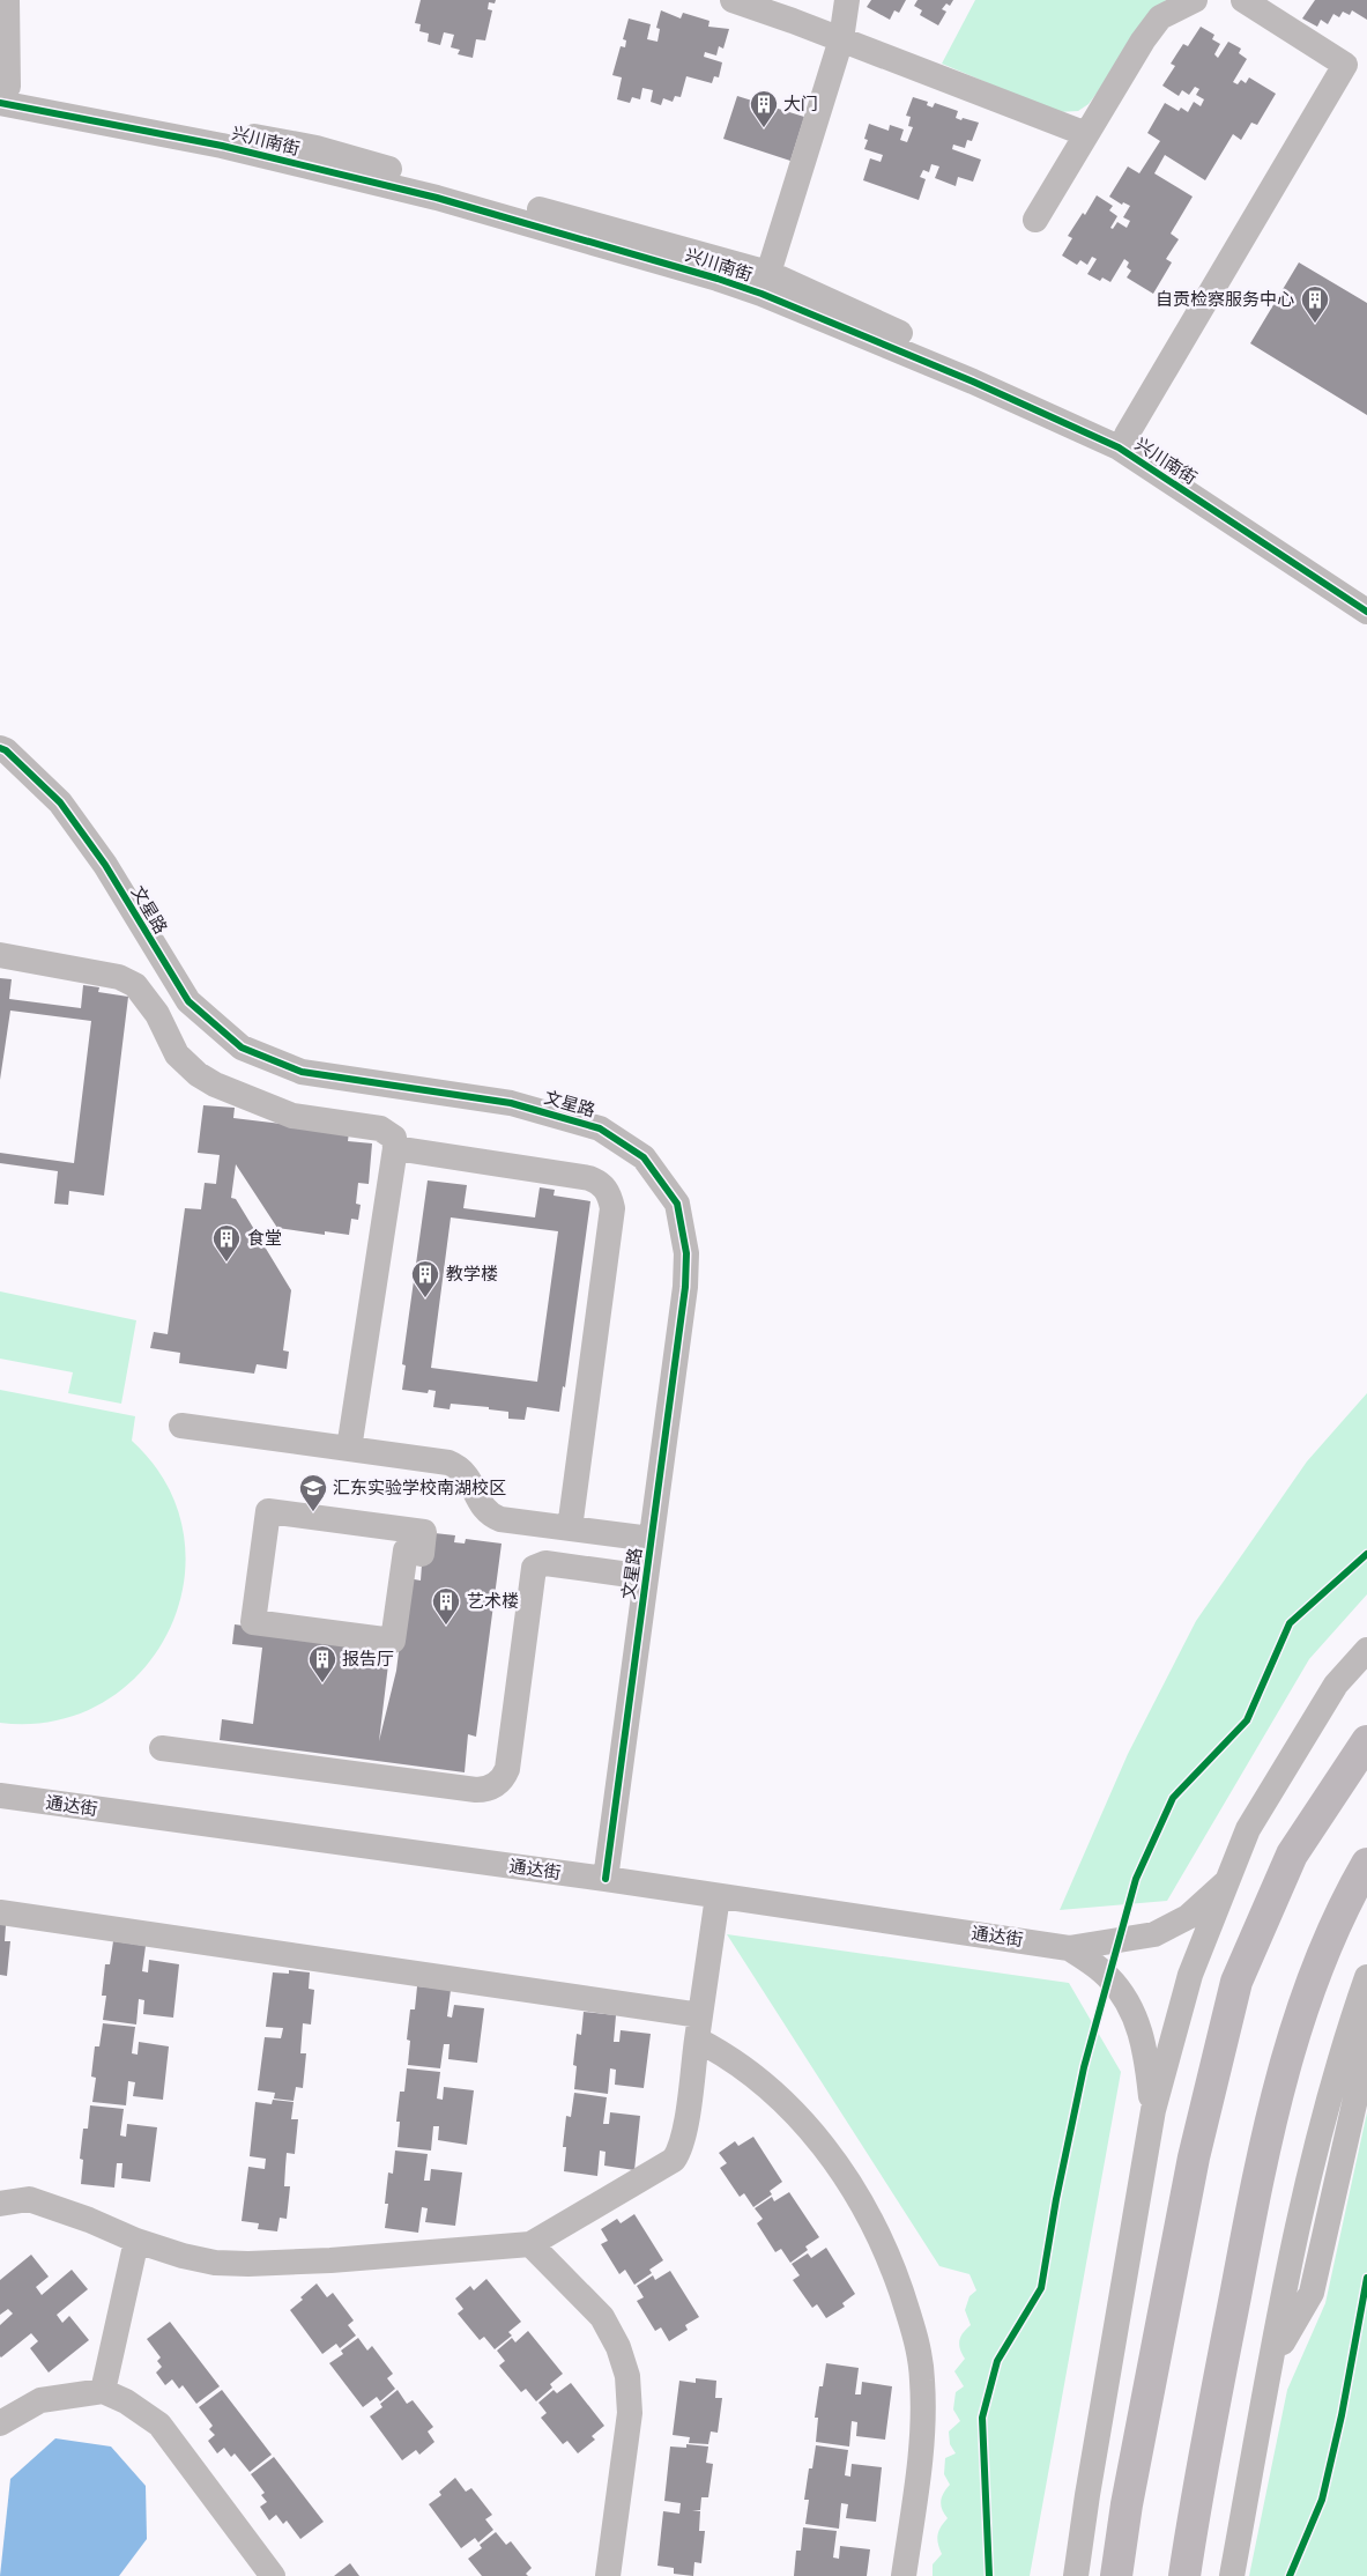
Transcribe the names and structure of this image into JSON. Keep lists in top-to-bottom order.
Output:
{
  "streets": {
    "street": ["兴川南街", "文星路", "通达街"]
  },
  "crossings": [
    ["文星路", "通达街"]
  ],
  "places": {
    "building": [
      "大门",
      "自贡检察服务中心",
      "食堂",
      "教学楼",
      "艺术楼",
      "报告厅"
    ],
    "school or university": ["汇东实验学校南湖校区"]
  }
}
